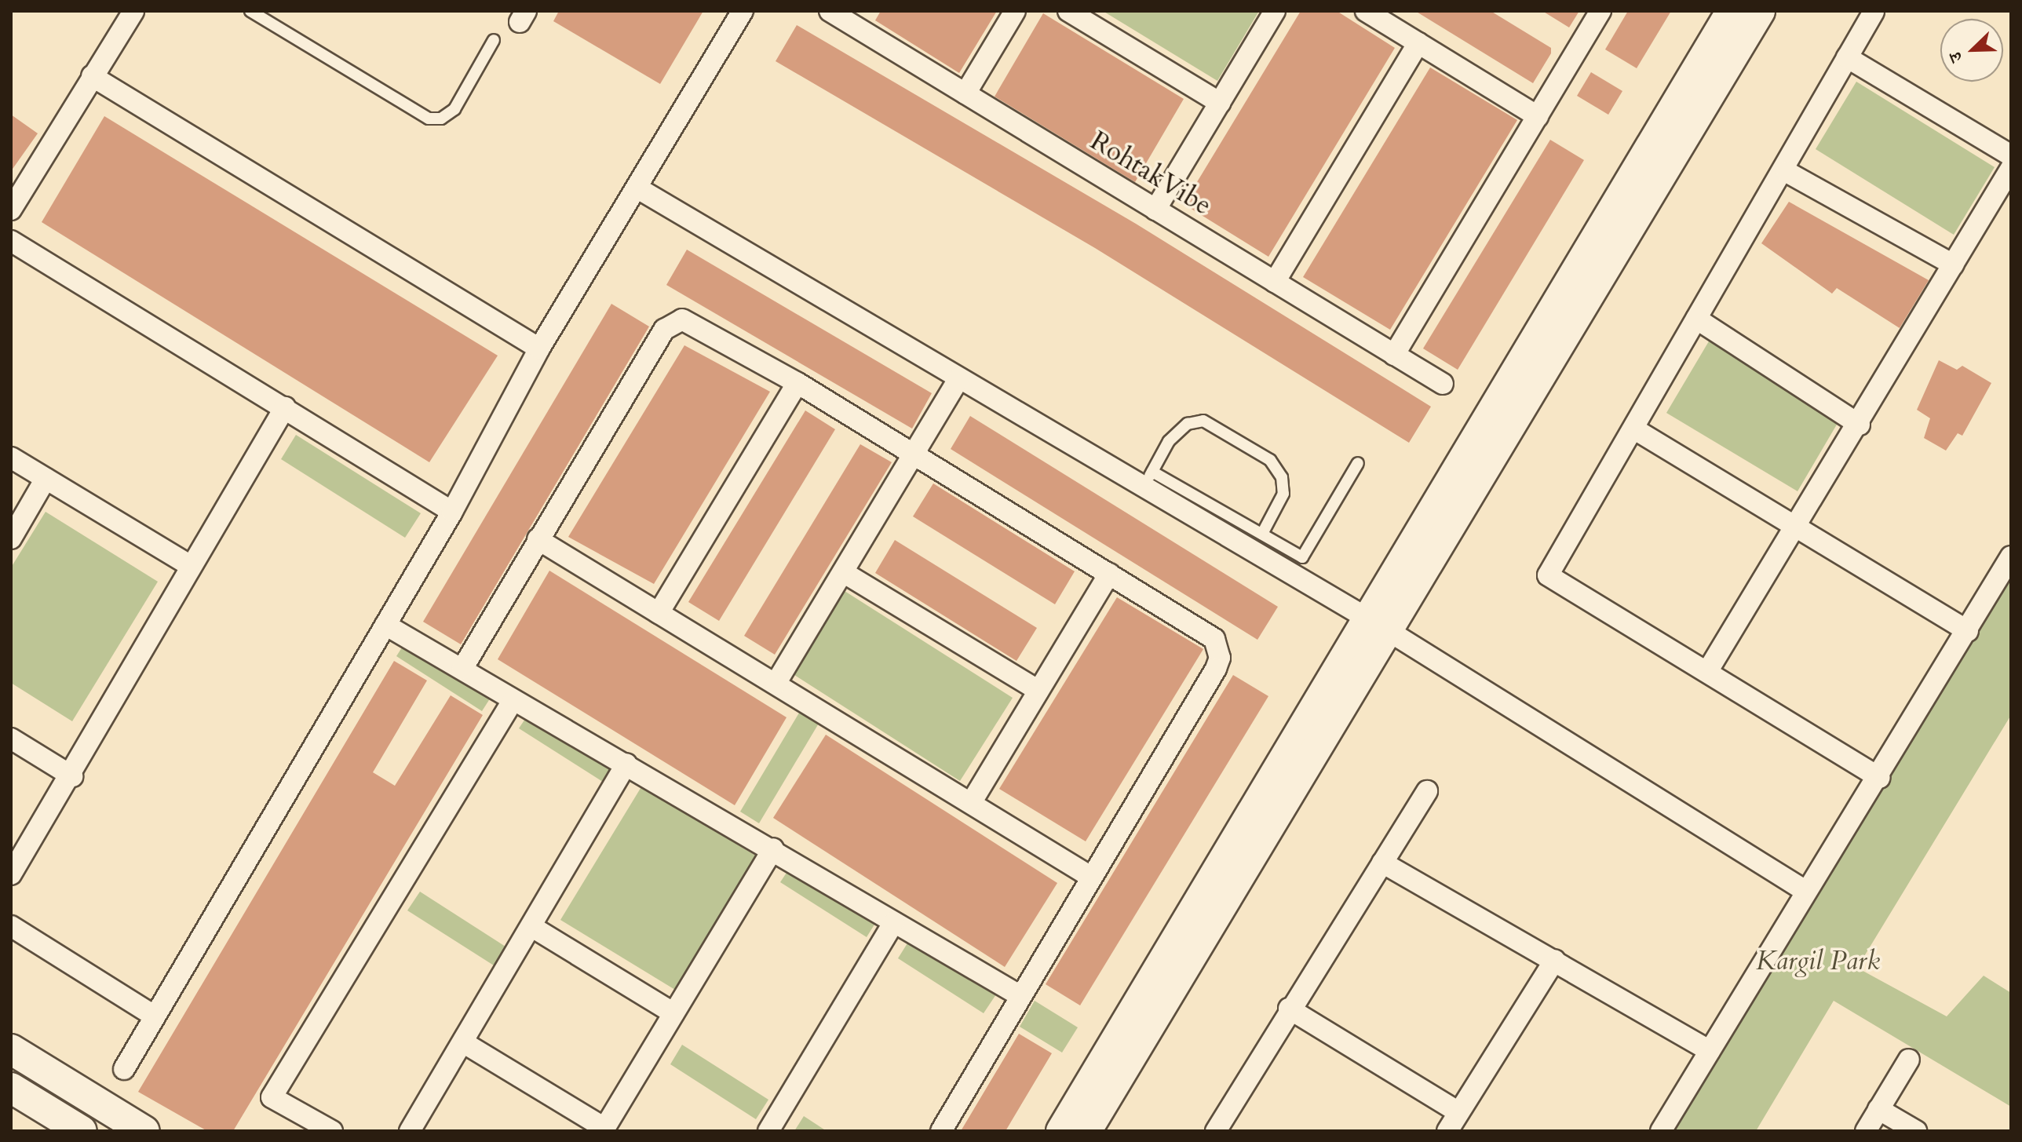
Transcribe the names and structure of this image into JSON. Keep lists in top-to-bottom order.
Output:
{
  "streets": {
    "street": ["RohtakVibe"]
  },
  "parks": ["Kargil Park"],
  "north": "bottom left"
}
